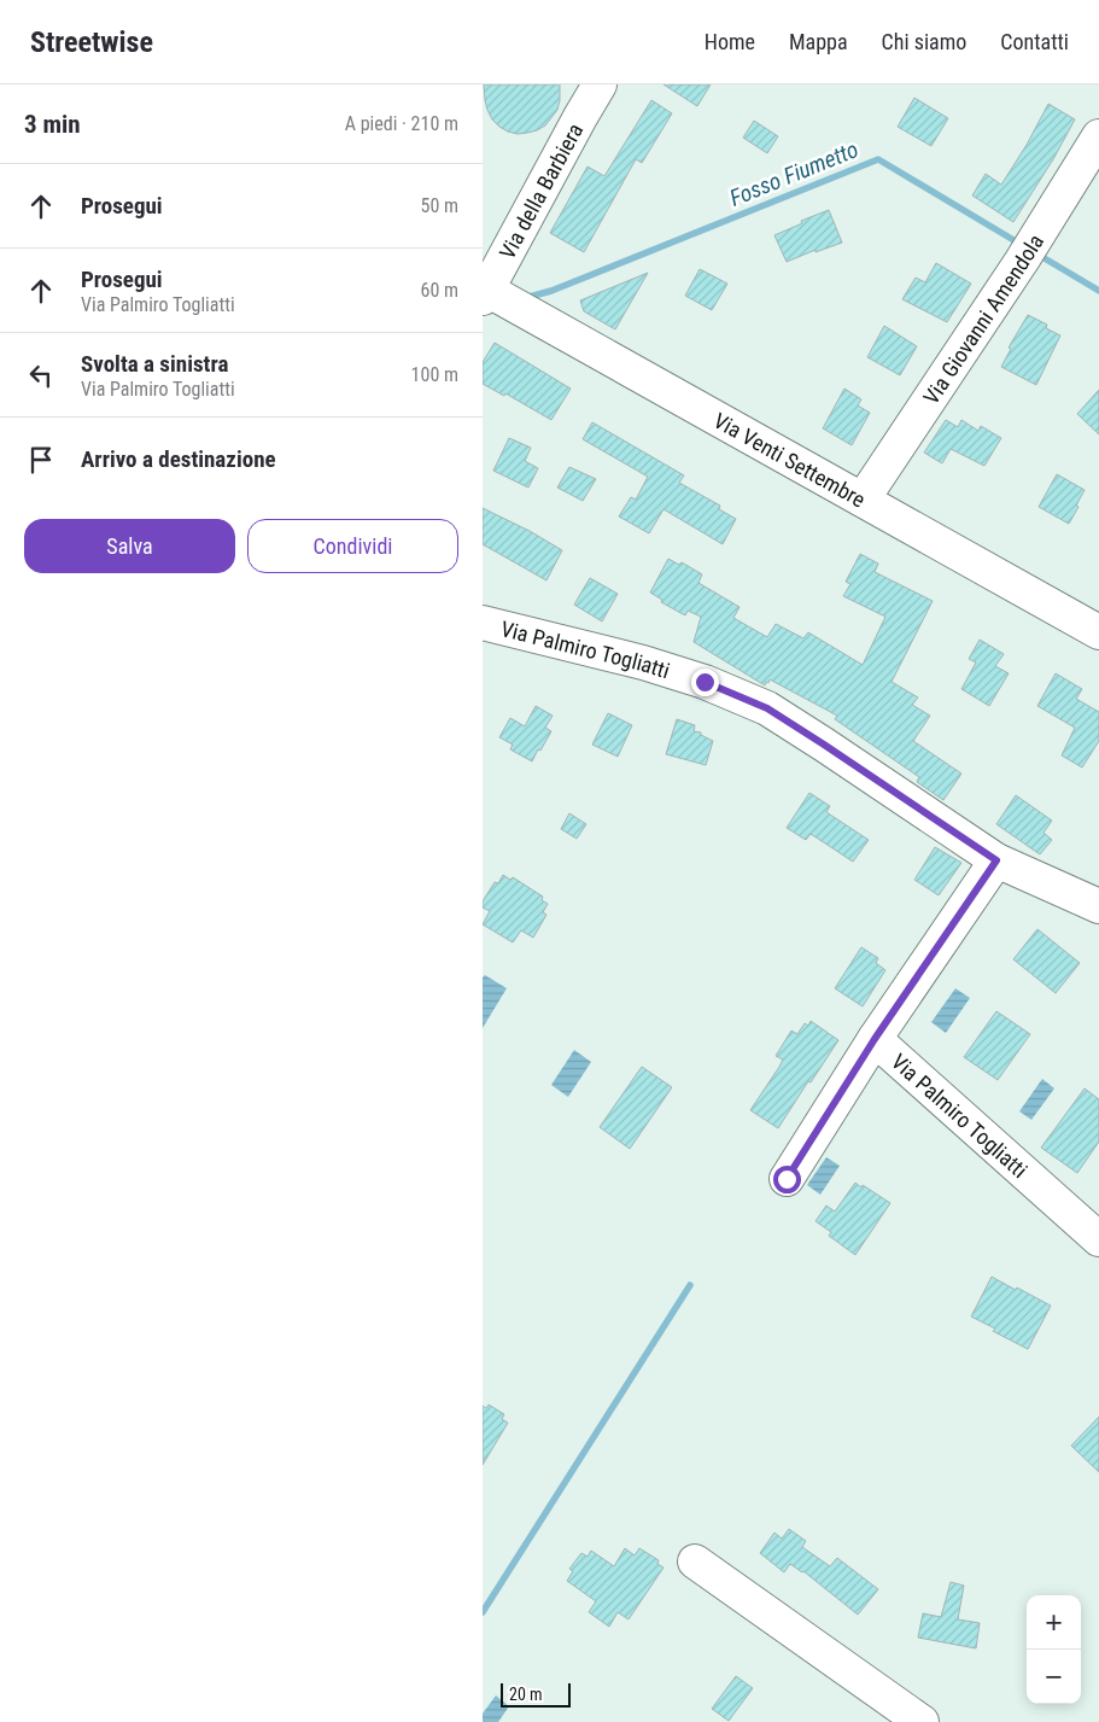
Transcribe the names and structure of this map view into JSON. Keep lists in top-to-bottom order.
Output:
{
  "streets": {
    "street": [
      "Via della Barbiera",
      "Via Giovanni Amendola",
      "Via Venti Settembre",
      "Via Palmiro Togliatti"
    ]
  },
  "crossings": [
    ["Via della Barbiera", "Via Venti Settembre"],
    ["Via Giovanni Amendola", "Via Venti Settembre"]
  ],
  "water": ["Fosso Fiumetto"],
  "scale_bar": "20 m",
  "page": {
    "header": "Streetwise",
    "nav": [
      "Home",
      "Mappa",
      "Chi siamo",
      "Contatti"
    ],
    "heading": ["3 min", "A piedi · 210 m"],
    "list": [
      ["Prosegui", "50 m"],
      ["Prosegui", "Via Palmiro Togliatti", "60 m"],
      ["Svolta a sinistra", "Via Palmiro Togliatti", "100 m"],
      "Arrivo a destinazione"
    ],
    "buttons": ["Salva", "Condividi"],
    "map_buttons": ["+", "−"],
    "scale": "20 m"
  }
}
